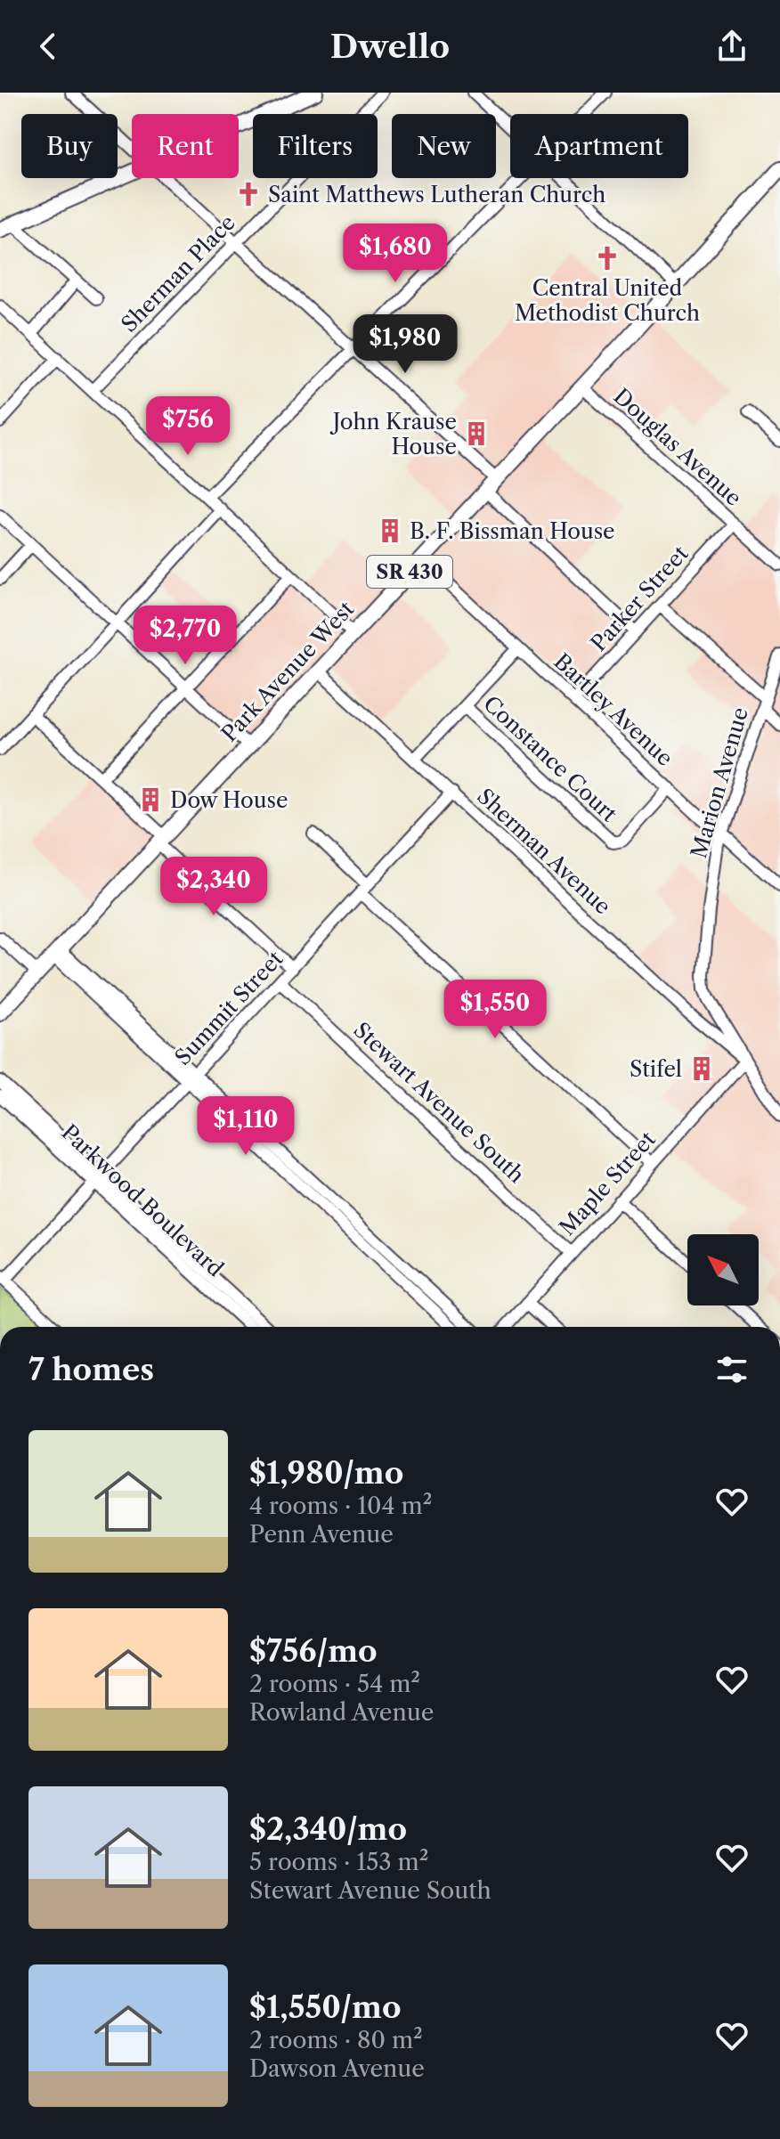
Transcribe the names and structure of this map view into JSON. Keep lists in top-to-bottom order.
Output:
{
  "streets": {
    "main road": ["SR 430", "Park Avenue West"],
    "street": [
      "Sherman Place",
      "Douglas Avenue",
      "Parker Street",
      "Bartley Avenue",
      "Constance Court",
      "Marion Avenue",
      "Sherman Avenue",
      "Summit Street",
      "Stewart Avenue South",
      "Maple Street",
      "Parkwood Boulevard"
    ]
  },
  "crossings": [
    ["Douglas Avenue", "Parker Street"],
    ["Douglas Avenue", "Park Avenue West"],
    ["Parker Street", "Bartley Avenue"],
    ["Park Avenue West", "Bartley Avenue"],
    ["Park Avenue West", "Sherman Avenue"],
    ["Bartley Avenue", "Constance Court"],
    ["Bartley Avenue", "Marion Avenue"],
    ["Marion Avenue", "Sherman Avenue"],
    ["Marion Avenue", "Maple Street"],
    ["Sherman Avenue", "Summit Street"],
    ["Sherman Avenue", "Maple Street"],
    ["Summit Street", "Stewart Avenue South"],
    ["Summit Street", "Parkwood Boulevard"],
    ["Stewart Avenue South", "Maple Street"]
  ],
  "places": {
    "church": ["Saint Matthews Lutheran Church", "Central United Methodist Church"],
    "building": [
      "John Krause House",
      "B. F. Bissman House",
      "Dow House",
      "Stifel"
    ]
  },
  "north": "top left",
  "page": {
    "header": "Dwello",
    "chip": [
      "Buy",
      "Rent",
      "Filters",
      "New",
      "Apartment"
    ],
    "price": [
      "$1,680",
      "$1,980",
      "$756",
      "$2,770",
      "$2,340",
      "$1,550",
      "$1,110"
    ],
    "heading": "7 homes",
    "list": [
      {
        "name": "$1,980/mo",
        "note": "4 rooms · 104 m² · Penn Avenue"
      },
      {
        "name": "$756/mo",
        "note": "2 rooms · 54 m² · Rowland Avenue"
      },
      {
        "name": "$2,340/mo",
        "note": "5 rooms · 153 m² · Stewart Avenue South"
      },
      {
        "name": "$1,550/mo",
        "note": "2 rooms · 80 m² · Dawson Avenue"
      }
    ]
  }
}
